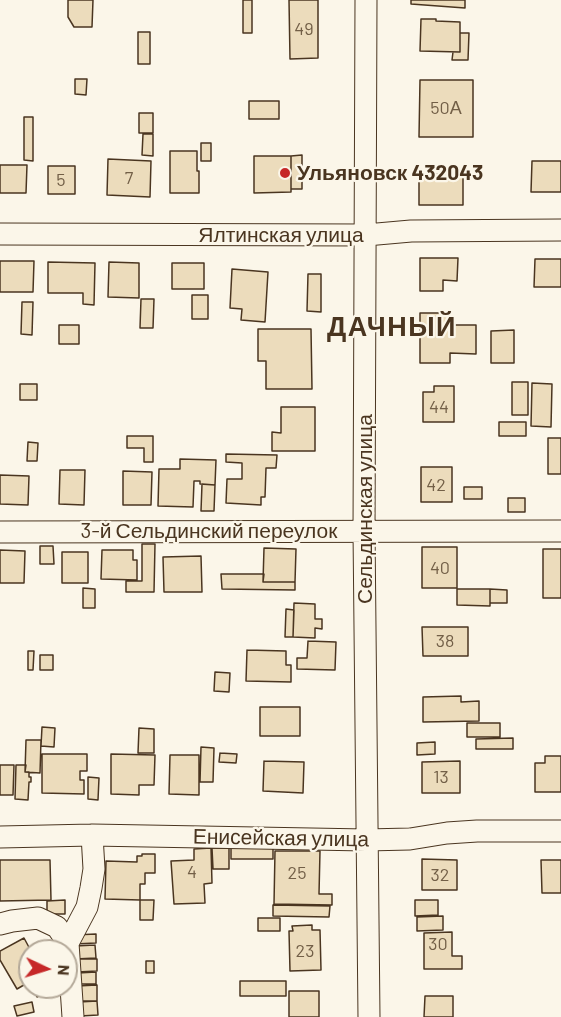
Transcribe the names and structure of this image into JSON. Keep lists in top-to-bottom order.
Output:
{
  "streets": {
    "street": [
      "Ялтинская улица",
      "Сельдинская улица",
      "3-й Сельдинский переулок",
      "Енисейская улица"
    ]
  },
  "crossings": [
    ["Ялтинская улица", "Сельдинская улица"],
    ["Сельдинская улица", "3-й Сельдинский переулок"],
    ["Сельдинская улица", "Енисейская улица"]
  ],
  "districts": ["ДАЧНЫЙ"],
  "places": ["Ульяновск 432043"],
  "house_numbers": [
    "49",
    "50А",
    "7",
    "5",
    "44",
    "42",
    "40",
    "38",
    "13",
    "4",
    "25",
    "32",
    "30",
    "23"
  ],
  "north": "right"
}
